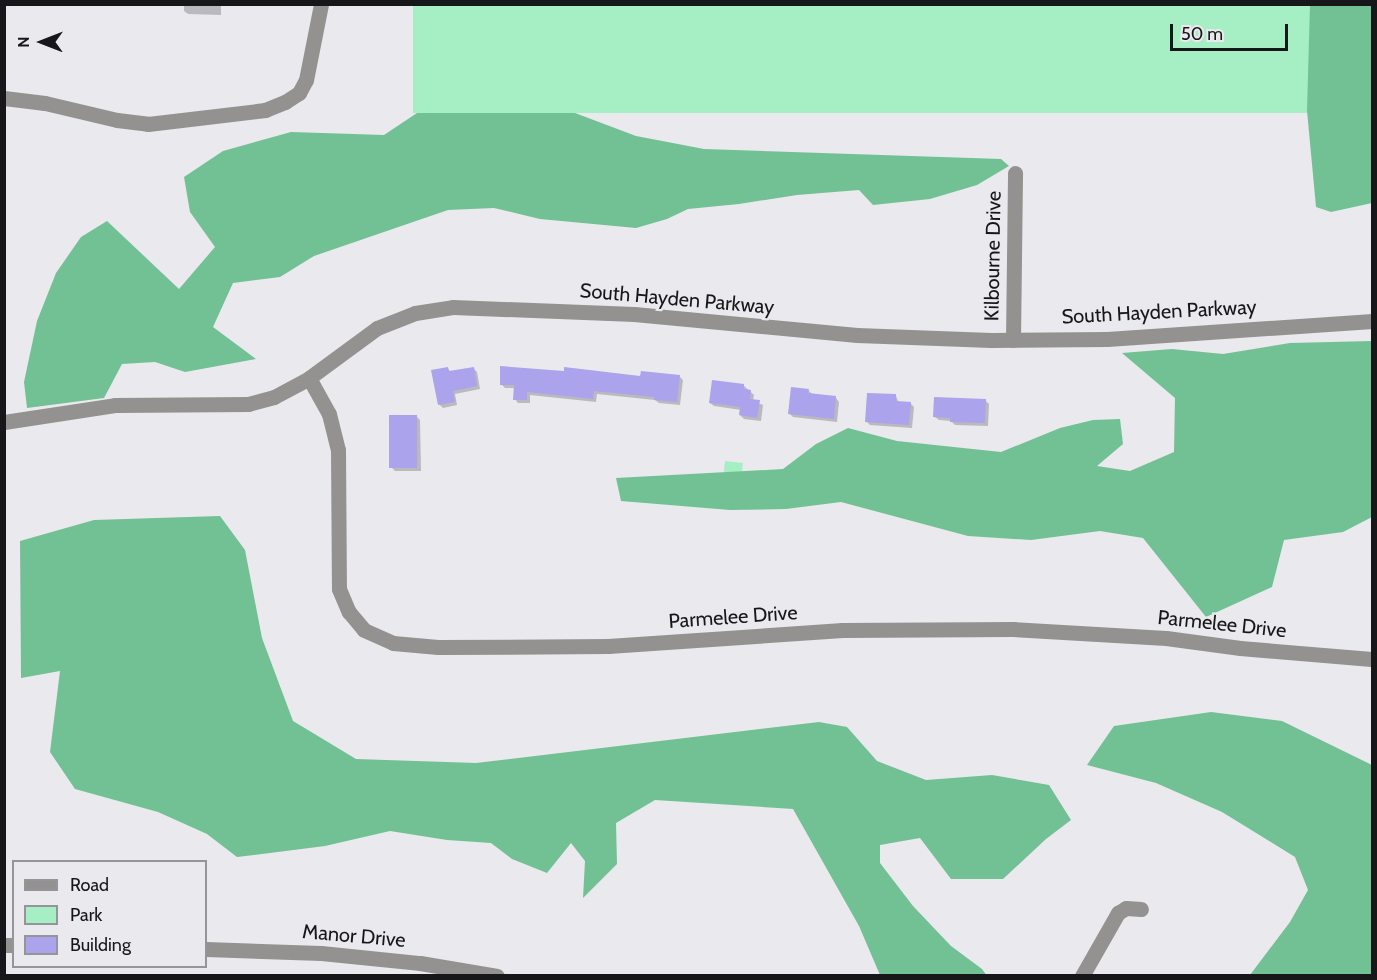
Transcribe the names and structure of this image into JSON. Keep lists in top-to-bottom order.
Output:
{
  "streets": {
    "street": [
      "Kilbourne Drive",
      "South Hayden Parkway",
      "Parmelee Drive",
      "Manor Drive"
    ]
  },
  "crossings": [
    ["Kilbourne Drive", "South Hayden Parkway"],
    ["South Hayden Parkway", "Parmelee Drive"]
  ],
  "legend": ["Road", "Park", "Building"],
  "scale_bar": "50 m",
  "north": "left"
}
